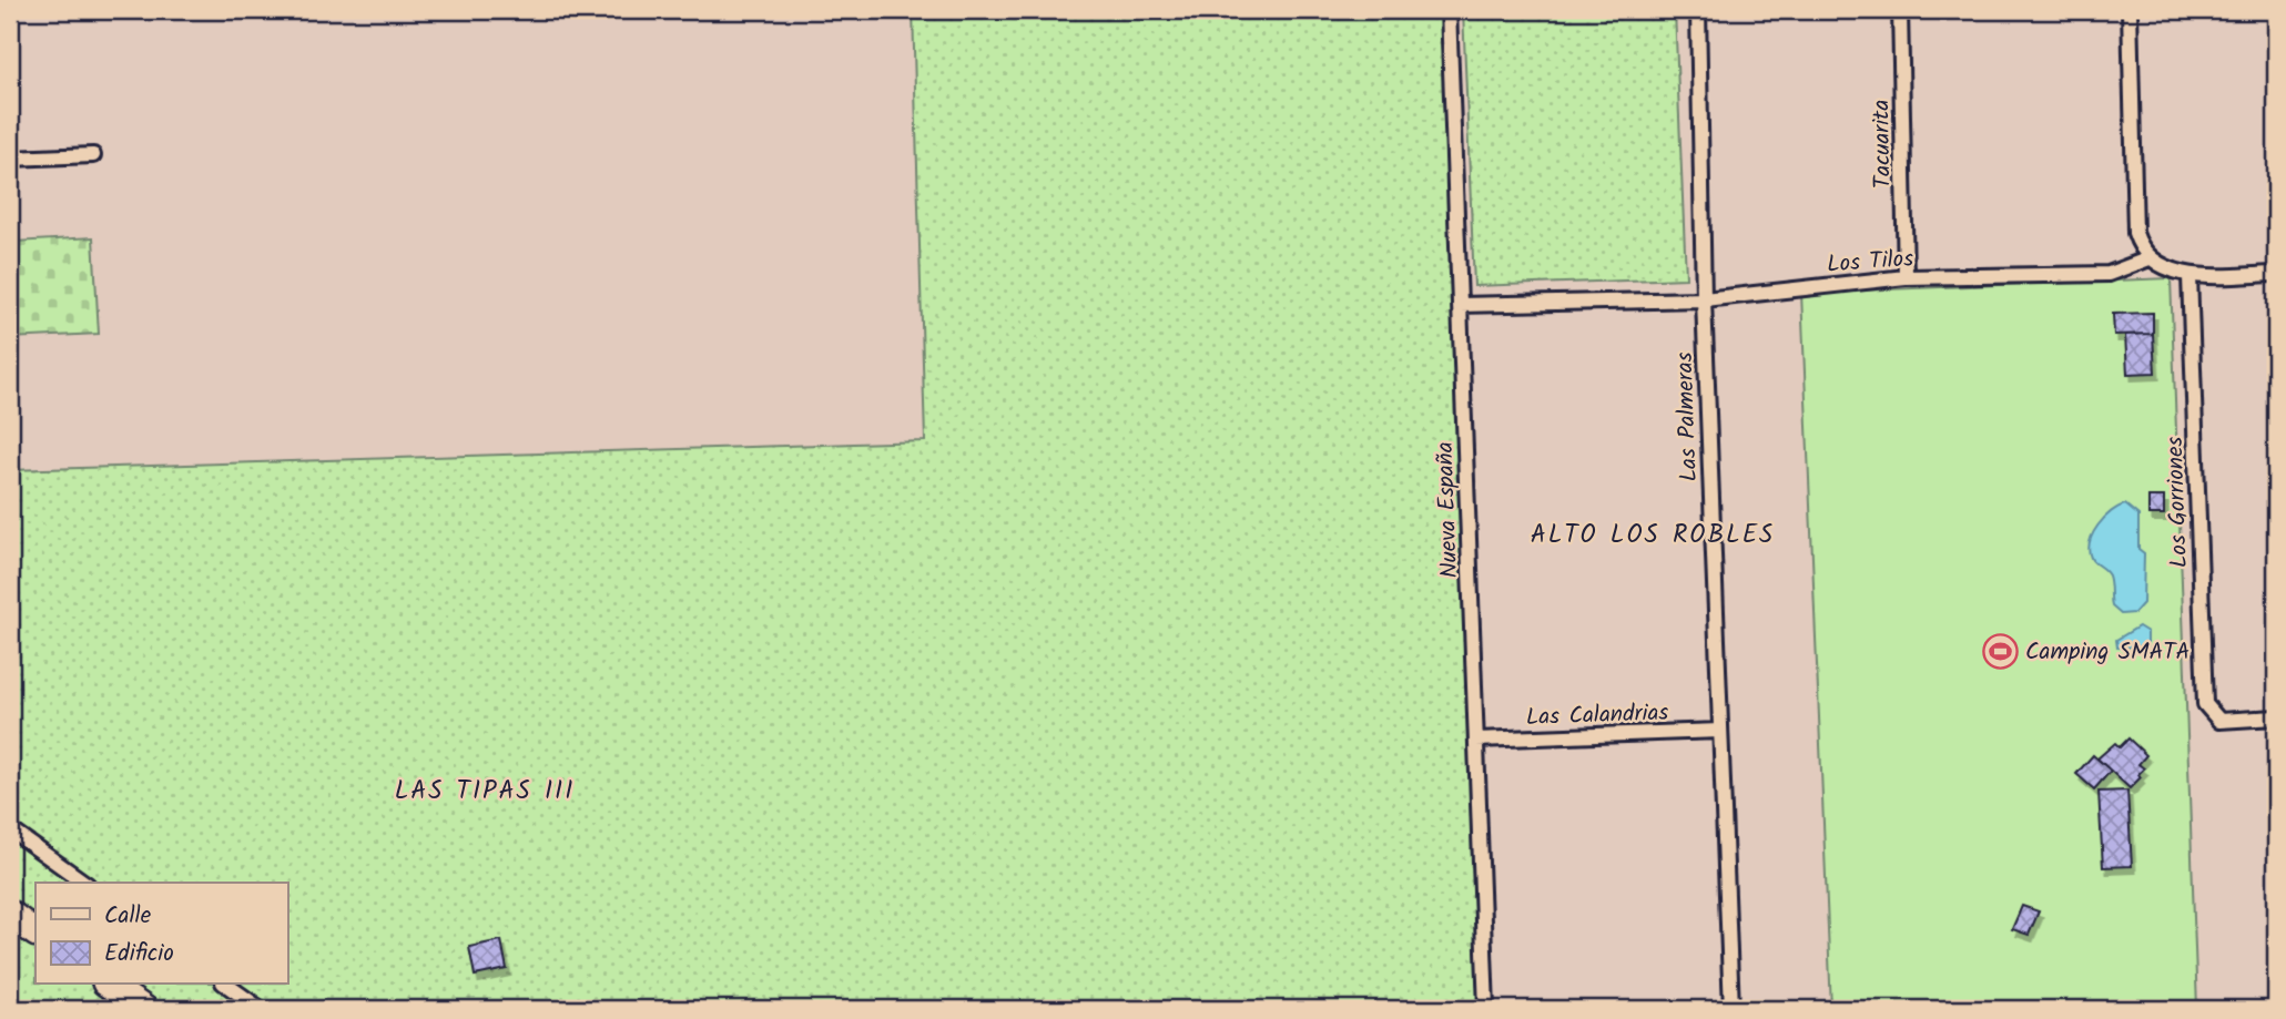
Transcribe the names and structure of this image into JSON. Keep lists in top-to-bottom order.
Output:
{
  "streets": {
    "street": [
      "Tacuarita",
      "Los Tilos",
      "Las Palmeras",
      "Los Gorriones",
      "Nueva España",
      "Las Calandrias"
    ]
  },
  "crossings": [
    ["Tacuarita", "Los Tilos"],
    ["Los Tilos", "Las Palmeras"],
    ["Los Tilos", "Nueva España"],
    ["Las Palmeras", "Las Calandrias"],
    ["Nueva España", "Las Calandrias"]
  ],
  "districts": ["ALTO LOS ROBLES", "LAS TIPAS III"],
  "places": {
    "sports": ["Camping SMATA"]
  },
  "legend": ["Calle", "Edificio"]
}
